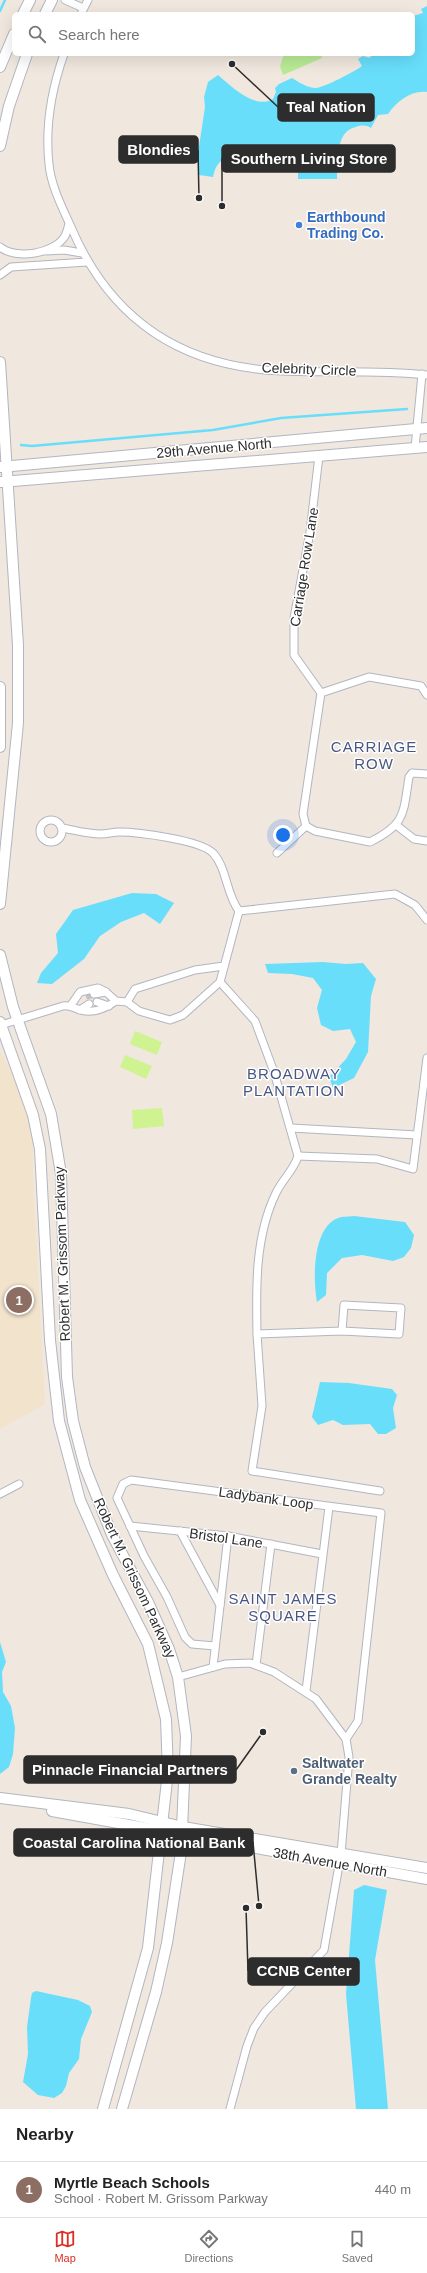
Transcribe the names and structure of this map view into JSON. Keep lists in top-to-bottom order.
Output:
{
  "streets": {
    "main road": ["29th Avenue North", "Robert M. Grissom Parkway", "38th Avenue North"],
    "street": [
      "Celebrity Circle",
      "Carriage Row Lane",
      "Ladybank Loop",
      "Bristol Lane"
    ]
  },
  "crossings": [
    ["29th Avenue North", "Carriage Row Lane"],
    ["Robert M. Grissom Parkway", "38th Avenue North"],
    ["Ladybank Loop", "Bristol Lane"]
  ],
  "districts": ["CARRIAGE ROW", "BROADWAY PLANTATION", "SAINT JAMES SQUARE"],
  "places": [
    "Teal Nation",
    "Blondies",
    "Southern Living Store",
    "Earthbound Trading Co.",
    "Pinnacle Financial Partners",
    "Saltwater Grande Realty",
    "Coastal Carolina National Bank",
    "CCNB Center"
  ],
  "page": {
    "search": "Search here",
    "pins": "1",
    "heading": "Nearby",
    "list": [
      {
        "mark": "1",
        "name": "Myrtle Beach Schools",
        "note": "School · Robert M. Grissom Parkway",
        "value": "440 m"
      }
    ],
    "nav": ["Map", "Directions", "Saved"]
  }
}
